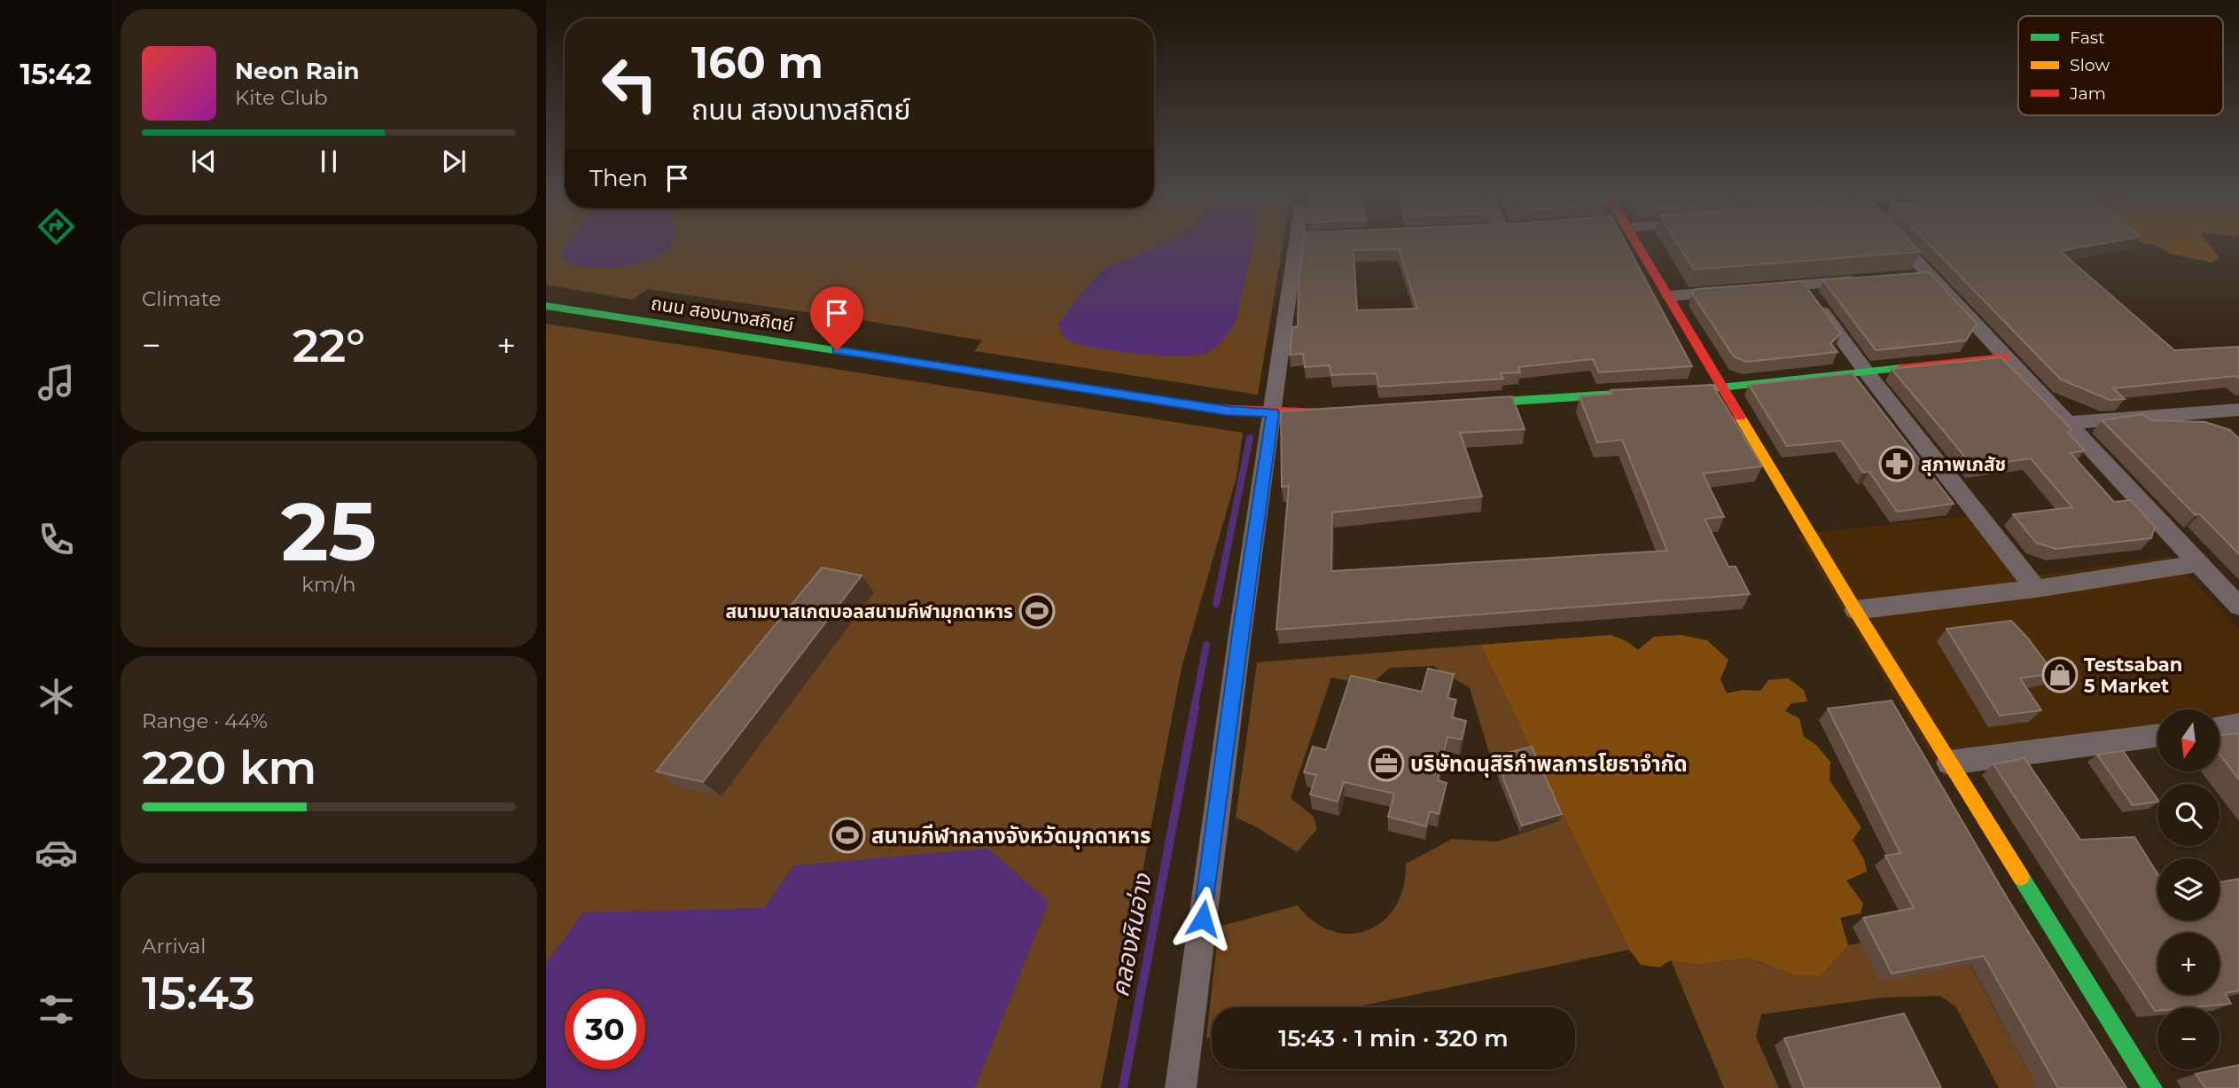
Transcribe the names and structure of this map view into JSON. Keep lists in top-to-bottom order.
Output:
{
  "streets": {
    "street": ["ถนน สองนางสถิตย์"]
  },
  "water": ["คลองหินอ่าง"],
  "places": {
    "pharmacy": ["สุภาพเภสัช"],
    "sports": ["สนามบาสเกตบอลสนามกีฬามุกดาหาร", "สนามกีฬากลางจังหวัดมุกดาหาร"],
    "shop": ["Testsaban 5 Market"],
    "office": ["บริษัทดนุสิริกำพลการโยธาจำกัด"]
  },
  "legend": ["Fast", "Slow", "Jam"],
  "north": "bottom",
  "page": {
    "tabs": "15:42",
    "turn": ["160 m", "ถนน สองนางสถิตย์"],
    "song": ["Neon Rain", "Kite Club"],
    "then": "Then",
    "tile": [
      "Climate",
      ["25", "km/h"],
      ["Range · 44%", "220 km"],
      ["Arrival", "15:43"]
    ],
    "heat": ["−", "22°", "+"],
    "map_buttons": ["+", "−"],
    "limit": "30",
    "trip": "15:43 · 1 min · 320 m"
  }
}
